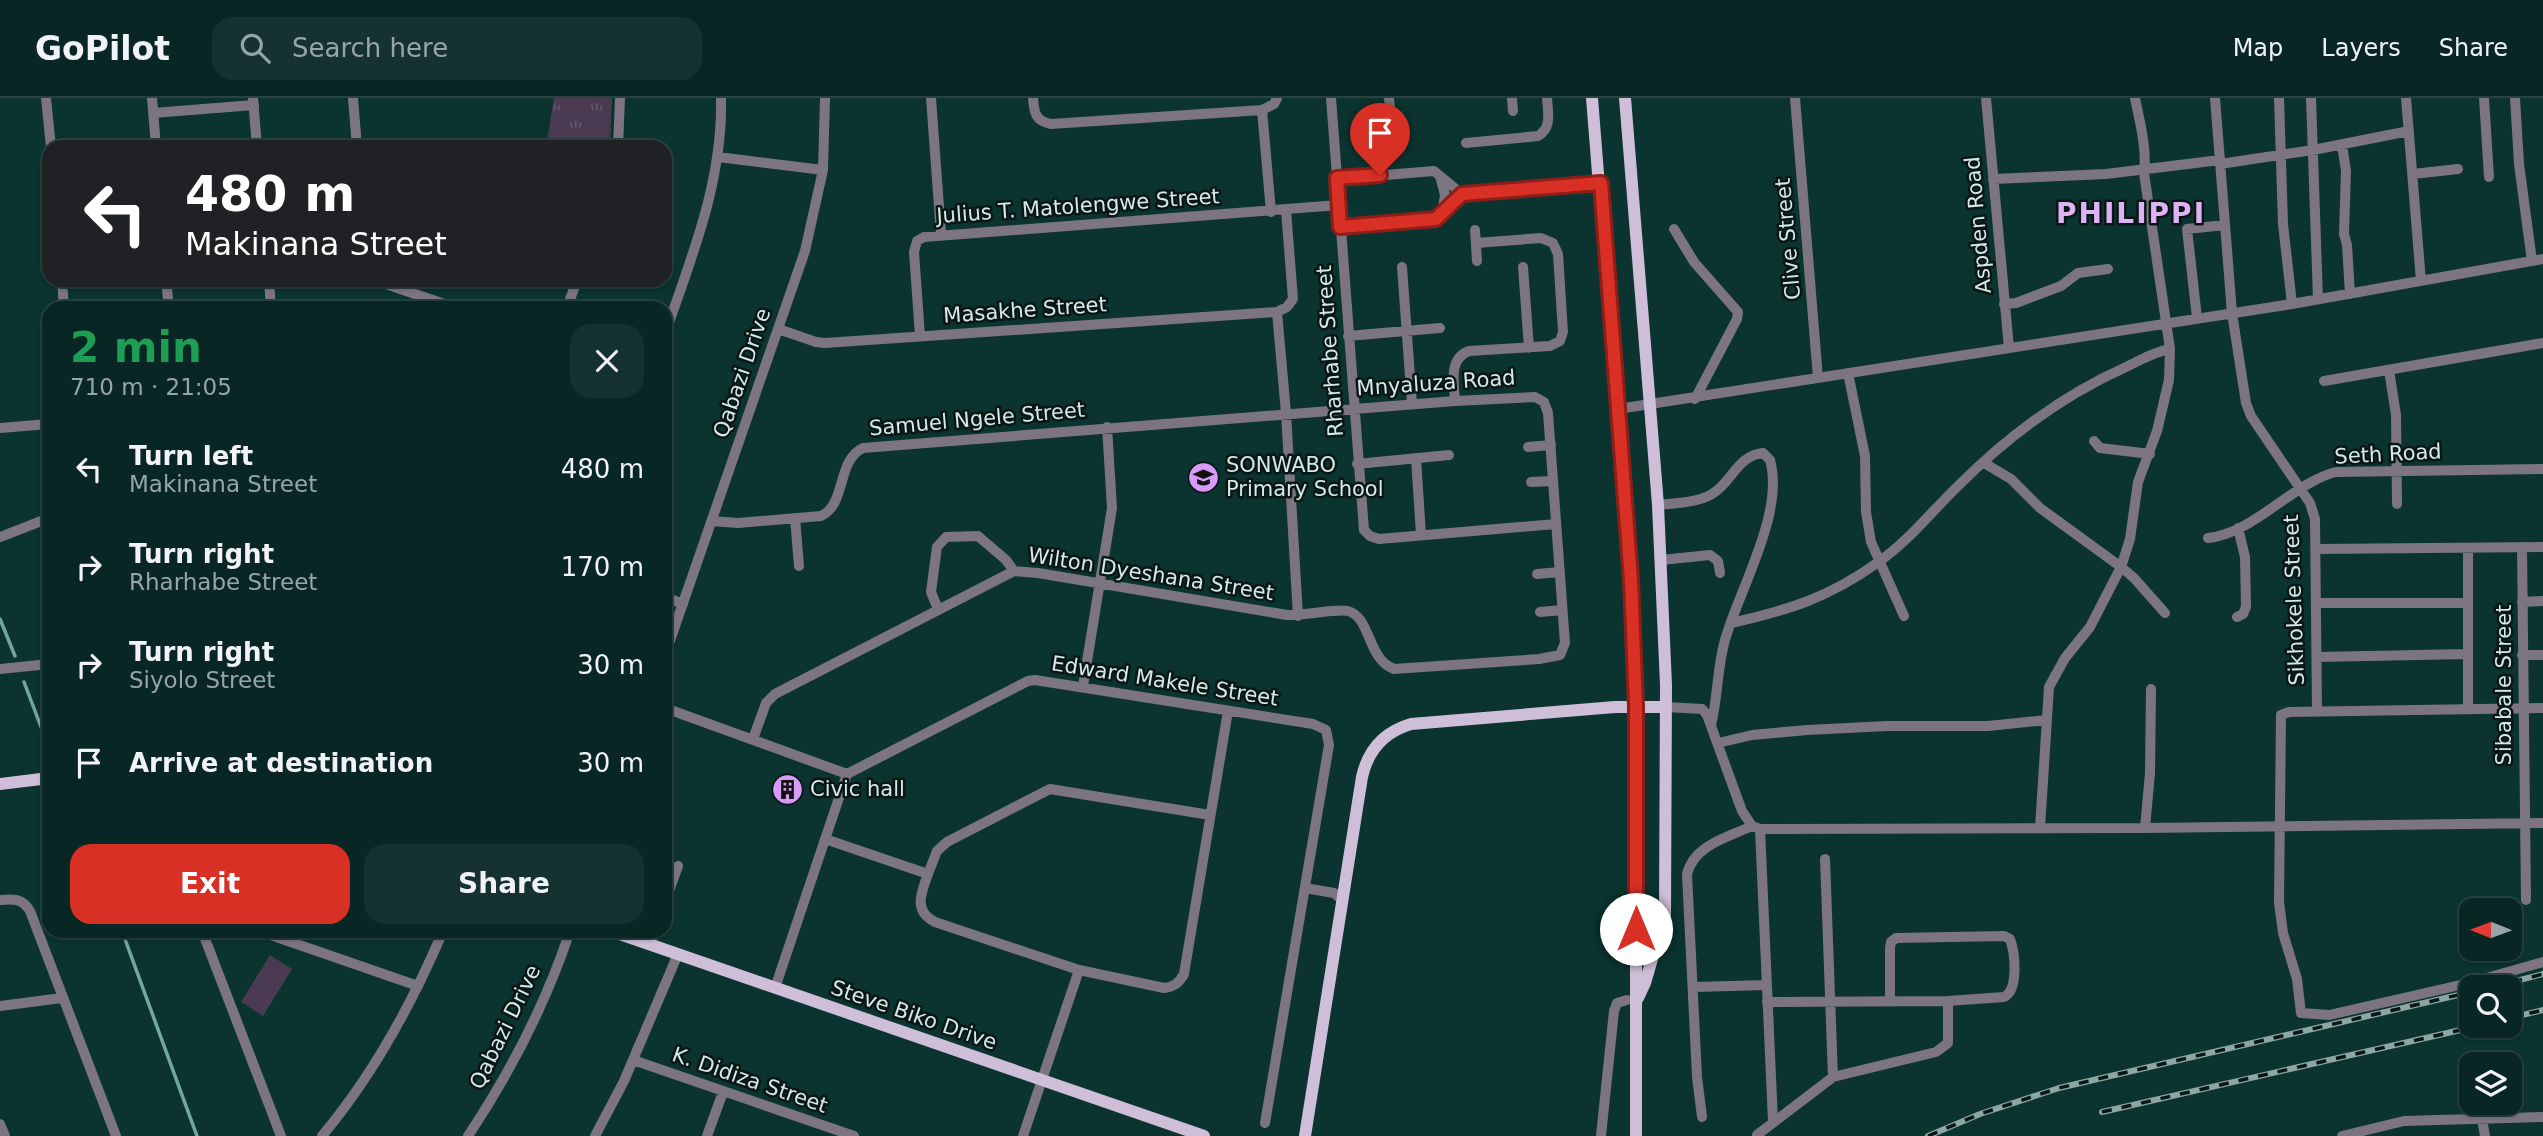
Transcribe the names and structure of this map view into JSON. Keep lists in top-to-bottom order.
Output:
{
  "streets": {
    "main road": ["Steve Biko Drive"],
    "street": [
      "Julius T. Matolengwe Street",
      "Aspden Road",
      "Clive Street",
      "Masakhe Street",
      "Rharhabe Street",
      "Qabazi Drive",
      "Mnyaluza Road",
      "Samuel Ngele Street",
      "Seth Road",
      "Wilton Dyeshana Street",
      "Sikhokele Street",
      "Edward Makele Street",
      "Sibabale Street",
      "K. Didiza Street"
    ]
  },
  "crossings": [
    ["Julius T. Matolengwe Street", "Masakhe Street"],
    ["Julius T. Matolengwe Street", "Rharhabe Street"],
    ["Masakhe Street", "Qabazi Drive"],
    ["Masakhe Street", "Wilton Dyeshana Street"],
    ["Rharhabe Street", "Mnyaluza Road"],
    ["Qabazi Drive", "Samuel Ngele Street"],
    ["Mnyaluza Road", "Samuel Ngele Street"],
    ["Mnyaluza Road", "Wilton Dyeshana Street"],
    ["Samuel Ngele Street", "Wilton Dyeshana Street"],
    ["Seth Road", "Sikhokele Street"]
  ],
  "districts": ["PHILIPPI"],
  "places": {
    "school or university": ["SONWABO Primary School"],
    "building": ["Civic hall"]
  },
  "north": "left",
  "page": {
    "header": "GoPilot",
    "search": "Search here",
    "nav": ["Map", "Layers", "Share"],
    "turn": ["480 m", "Makinana Street"],
    "heading": ["2 min", "710 m · 21:05"],
    "list": [
      {
        "name": "Turn left",
        "note": "Makinana Street",
        "value": "480 m"
      },
      {
        "name": "Turn right",
        "note": "Rharhabe Street",
        "value": "170 m"
      },
      {
        "name": "Turn right",
        "note": "Siyolo Street",
        "value": "30 m"
      },
      {
        "name": "Arrive at destination",
        "value": "30 m"
      }
    ],
    "buttons": ["Exit", "Share"]
  }
}
